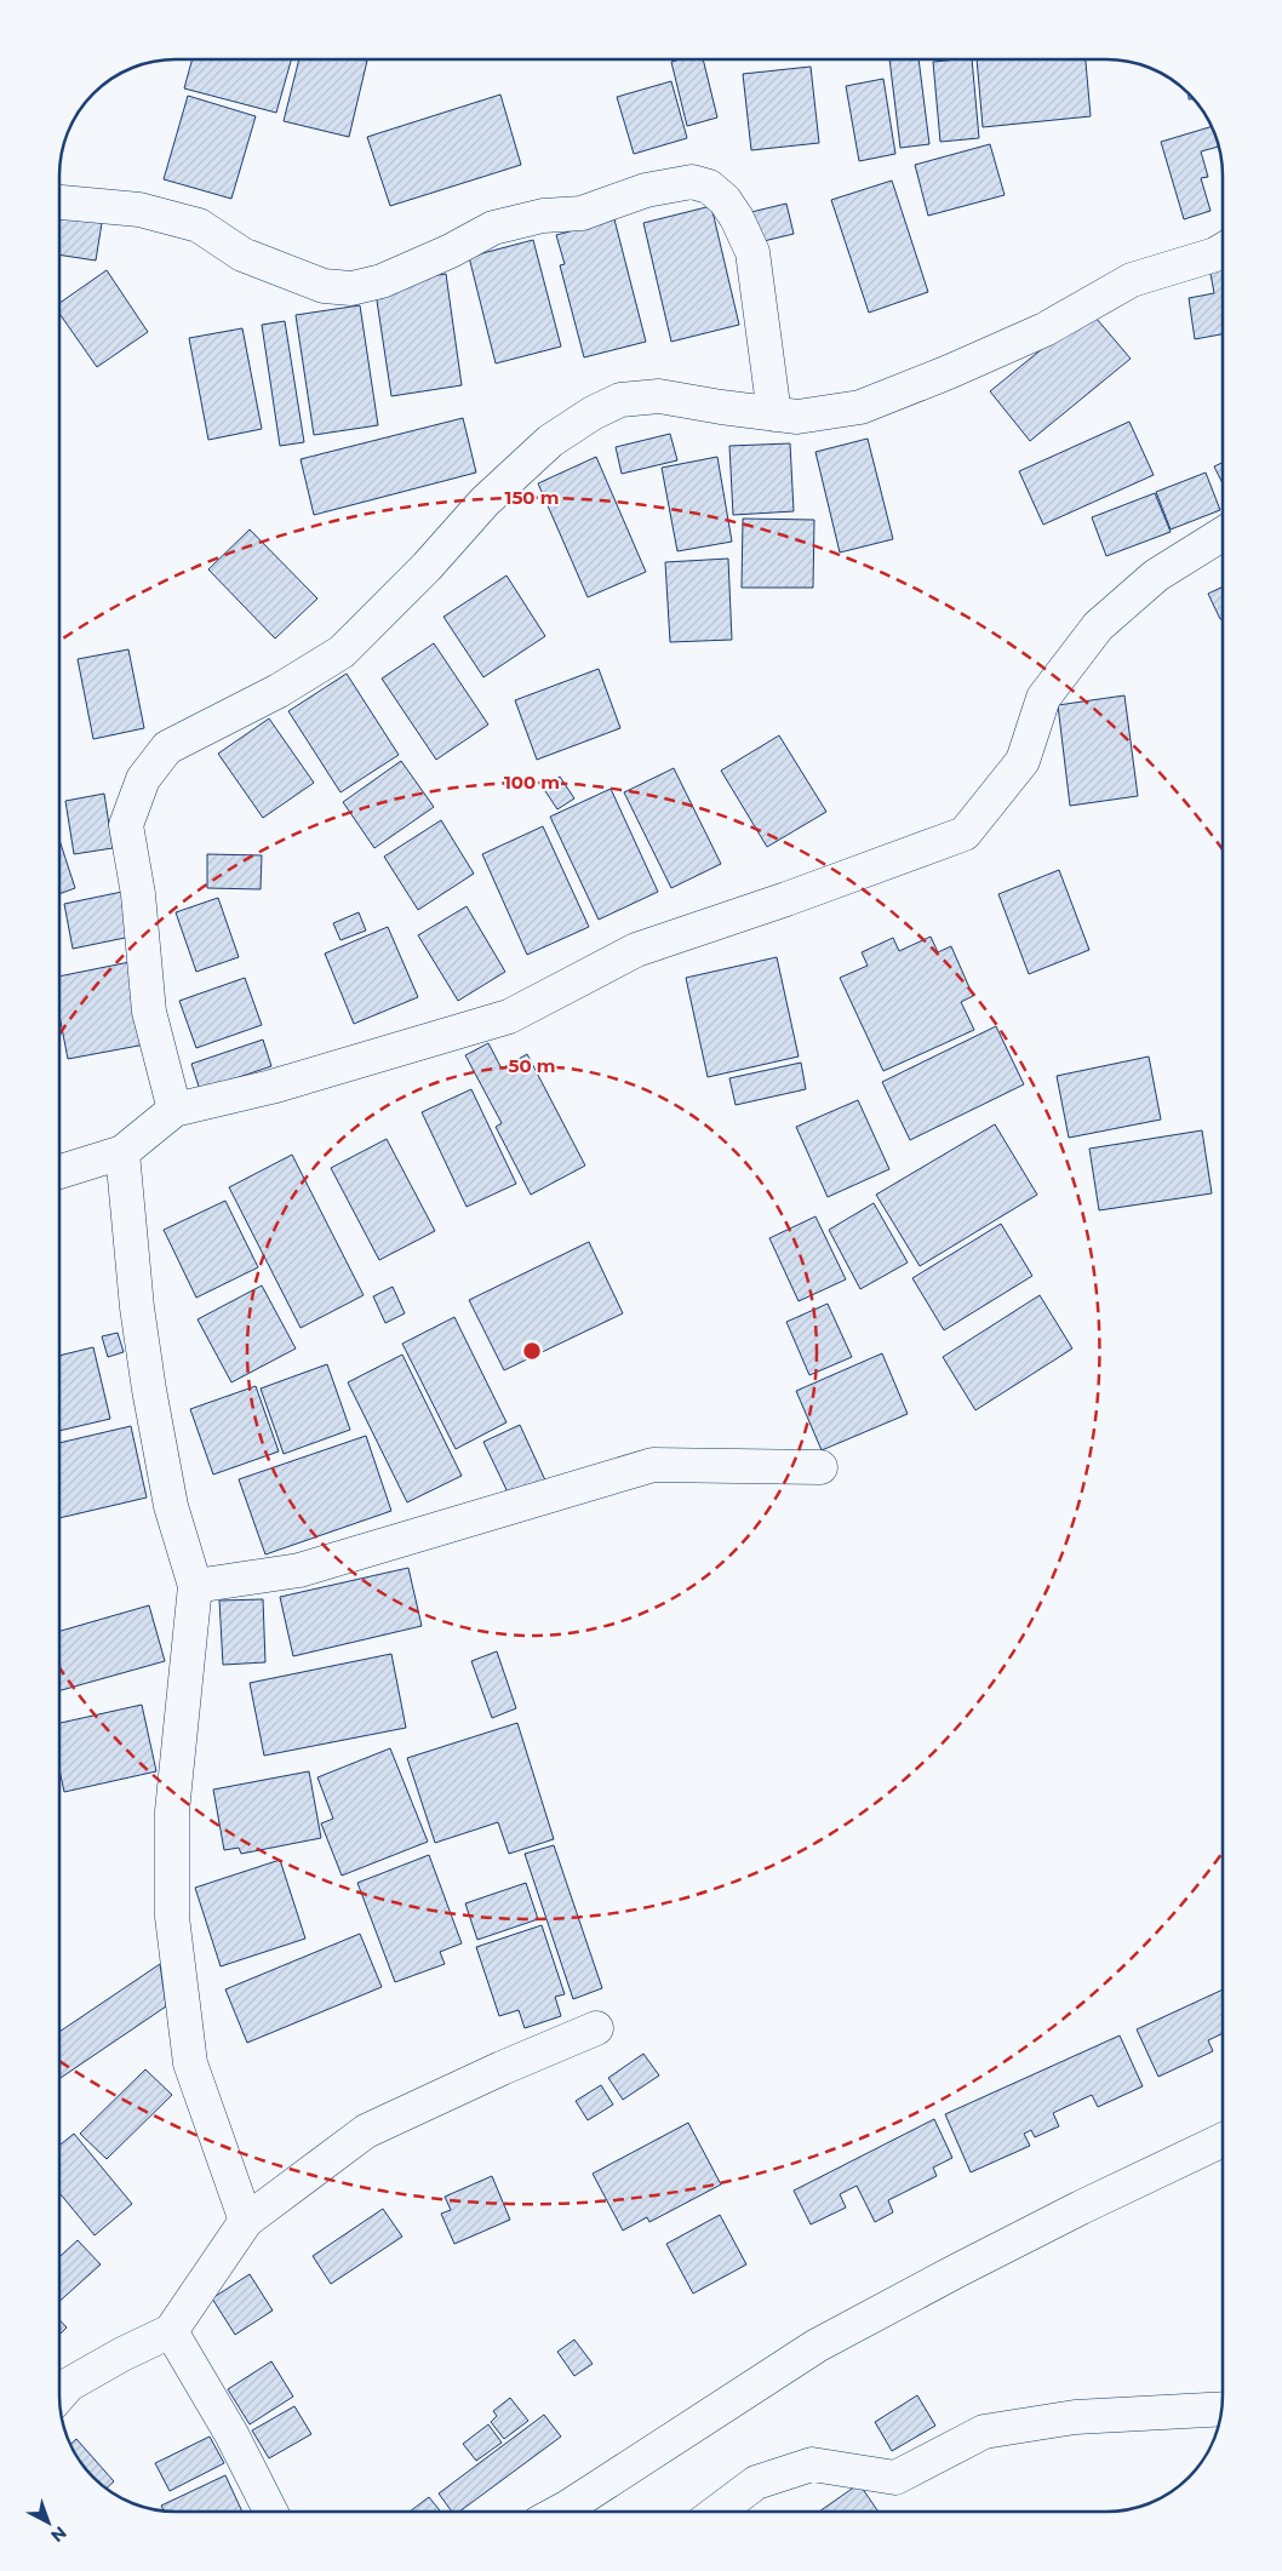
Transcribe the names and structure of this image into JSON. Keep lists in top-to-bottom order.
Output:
{
  "north": "bottom right",
  "rings": ["150 m", "100 m", "50 m"]
}
